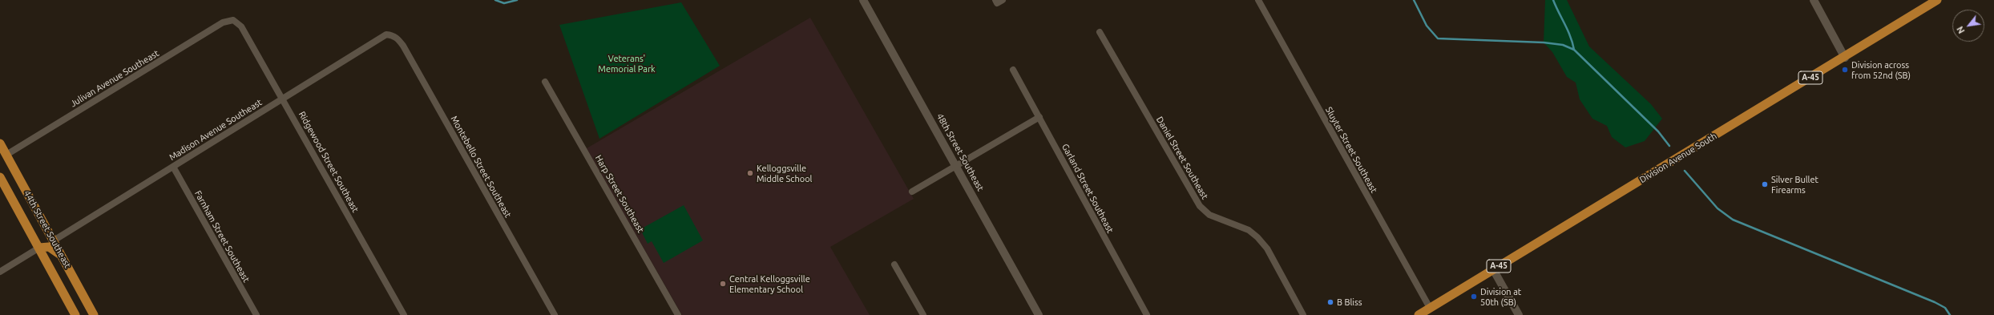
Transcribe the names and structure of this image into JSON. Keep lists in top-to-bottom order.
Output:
{
  "streets": {
    "main road": ["A-45", "Division Avenue South", "44th Street Southeast"],
    "street": [
      "Julivan Avenue Southeast",
      "Madison Avenue Southeast",
      "Sluyter Street Southeast",
      "48th Street Southeast",
      "Daniel Street Southeast",
      "Ridgewood Street Southeast",
      "Montebello Street Southeast",
      "Garland Street Southeast",
      "Harp Street Southeast",
      "Farnham Street Southeast"
    ]
  },
  "crossings": [
    ["Julivan Avenue Southeast", "Ridgewood Street Southeast"],
    ["Julivan Avenue Southeast", "44th Street Southeast"],
    ["Madison Avenue Southeast", "Ridgewood Street Southeast"],
    ["Madison Avenue Southeast", "Montebello Street Southeast"],
    ["Madison Avenue Southeast", "44th Street Southeast"],
    ["Madison Avenue Southeast", "Farnham Street Southeast"],
    ["Sluyter Street Southeast", "Division Avenue South"]
  ],
  "parks": ["Veterans' Memorial Park"],
  "places": [
    "Division across from 52nd (SB)",
    "Kelloggsville Middle School",
    "Silver Bullet Firearms",
    "Central Kelloggsville Elementary School",
    "Division at 50th (SB)",
    "B Bliss"
  ],
  "north": "bottom left"
}
